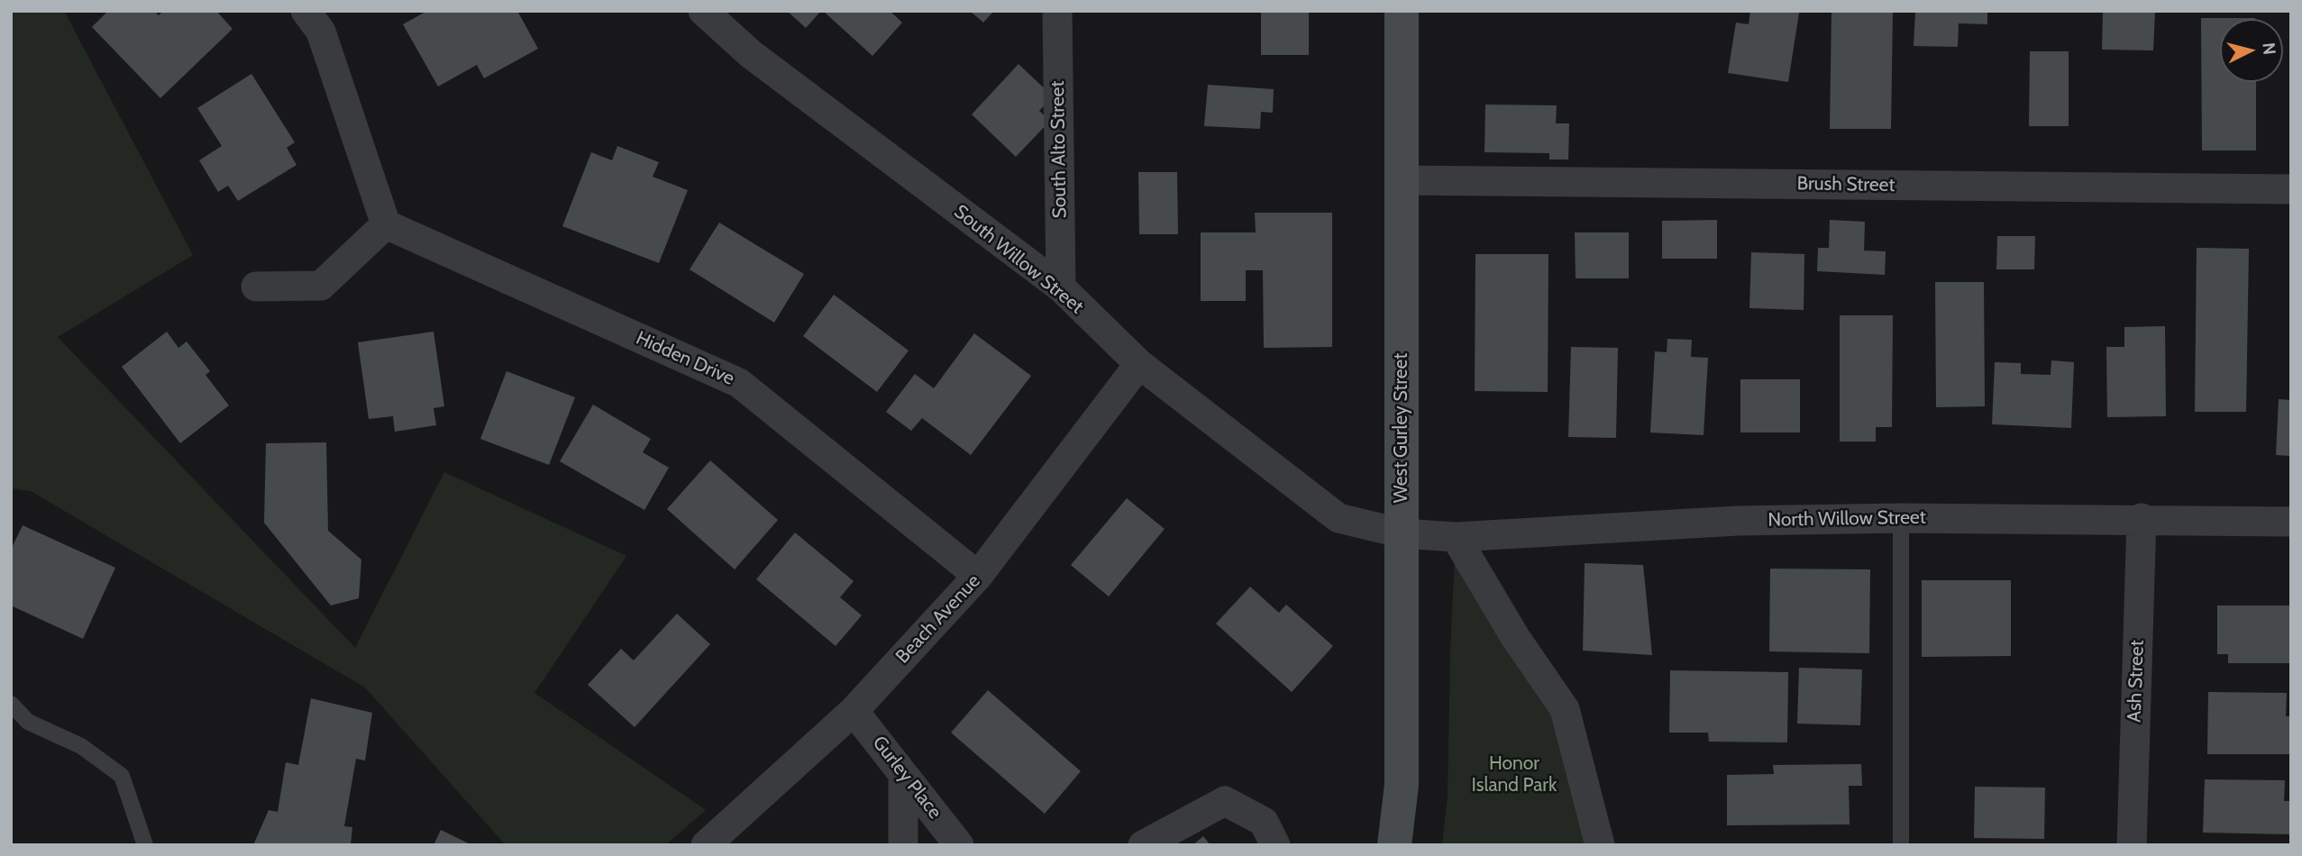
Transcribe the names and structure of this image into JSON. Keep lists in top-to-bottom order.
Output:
{
  "streets": {
    "main road": ["West Gurley Street"],
    "street": [
      "South Alto Street",
      "Brush Street",
      "South Willow Street",
      "Hidden Drive",
      "North Willow Street",
      "Beach Avenue",
      "Ash Street",
      "Gurley Place"
    ]
  },
  "crossings": [
    ["South Alto Street", "South Willow Street"],
    ["Brush Street", "West Gurley Street"],
    ["South Willow Street", "West Gurley Street"],
    ["South Willow Street", "North Willow Street"],
    ["South Willow Street", "Beach Avenue"],
    ["Hidden Drive", "Beach Avenue"],
    ["West Gurley Street", "North Willow Street"],
    ["North Willow Street", "Ash Street"],
    ["Beach Avenue", "Gurley Place"]
  ],
  "parks": ["Honor Island Park"],
  "north": "right"
}
